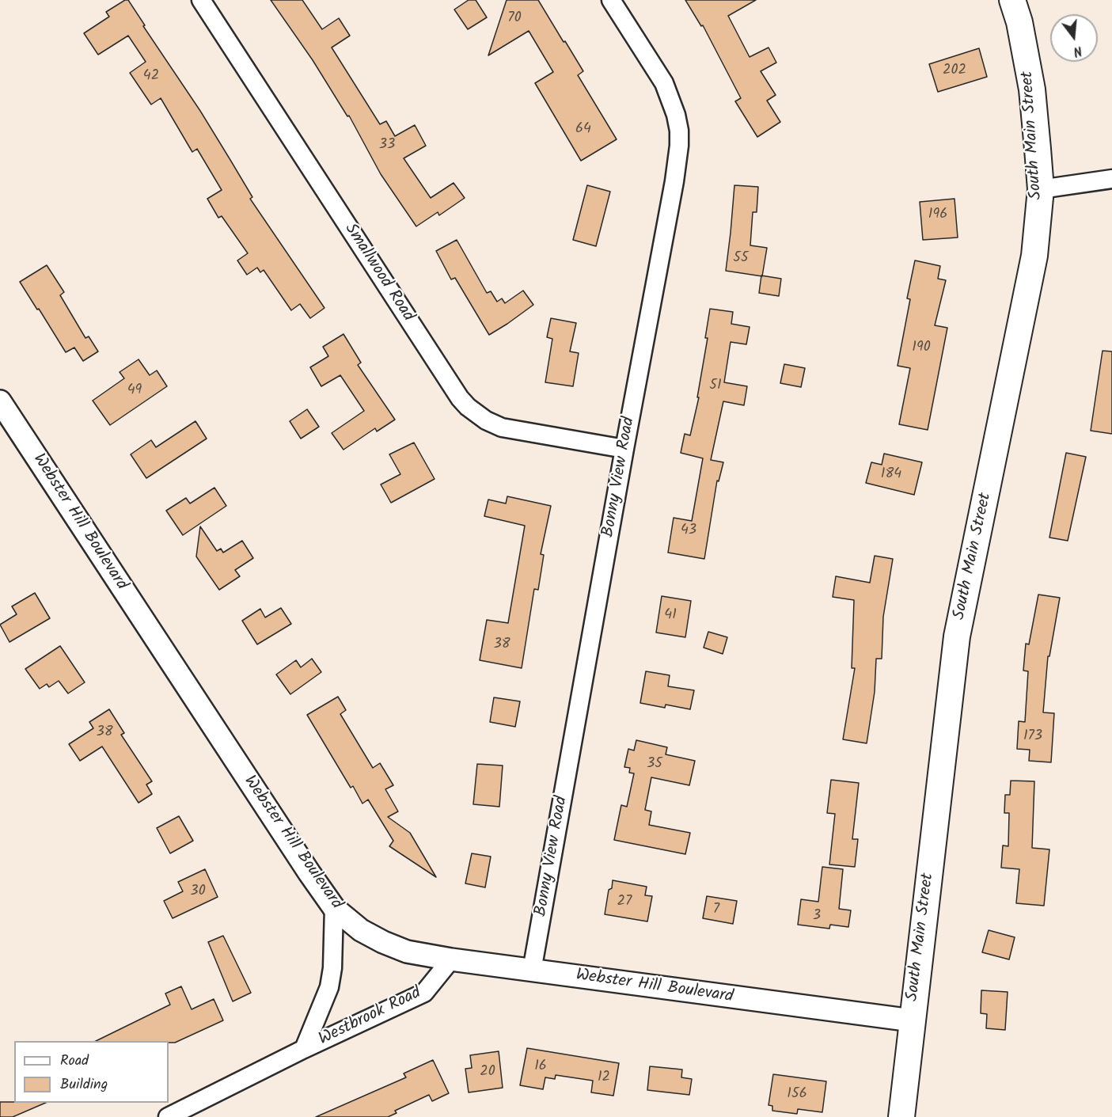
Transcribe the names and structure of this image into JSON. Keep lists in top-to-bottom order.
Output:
{
  "streets": {
    "main road": ["South Main Street"],
    "street": [
      "Smallwood Road",
      "Bonny View Road",
      "Webster Hill Boulevard",
      "Westbrook Road"
    ]
  },
  "crossings": [
    ["South Main Street", "Webster Hill Boulevard"],
    ["Smallwood Road", "Bonny View Road"],
    ["Bonny View Road", "Webster Hill Boulevard"],
    ["Webster Hill Boulevard", "Westbrook Road"]
  ],
  "house_numbers": [
    "70",
    "202",
    "42",
    "64",
    "33",
    "196",
    "55",
    "190",
    "51",
    "49",
    "184",
    "43",
    "41",
    "38",
    "38",
    "173",
    "35",
    "30",
    "27",
    "7",
    "3",
    "16",
    "20",
    "12",
    "156"
  ],
  "legend": ["Road", "Building"],
  "north": "bottom"
}
